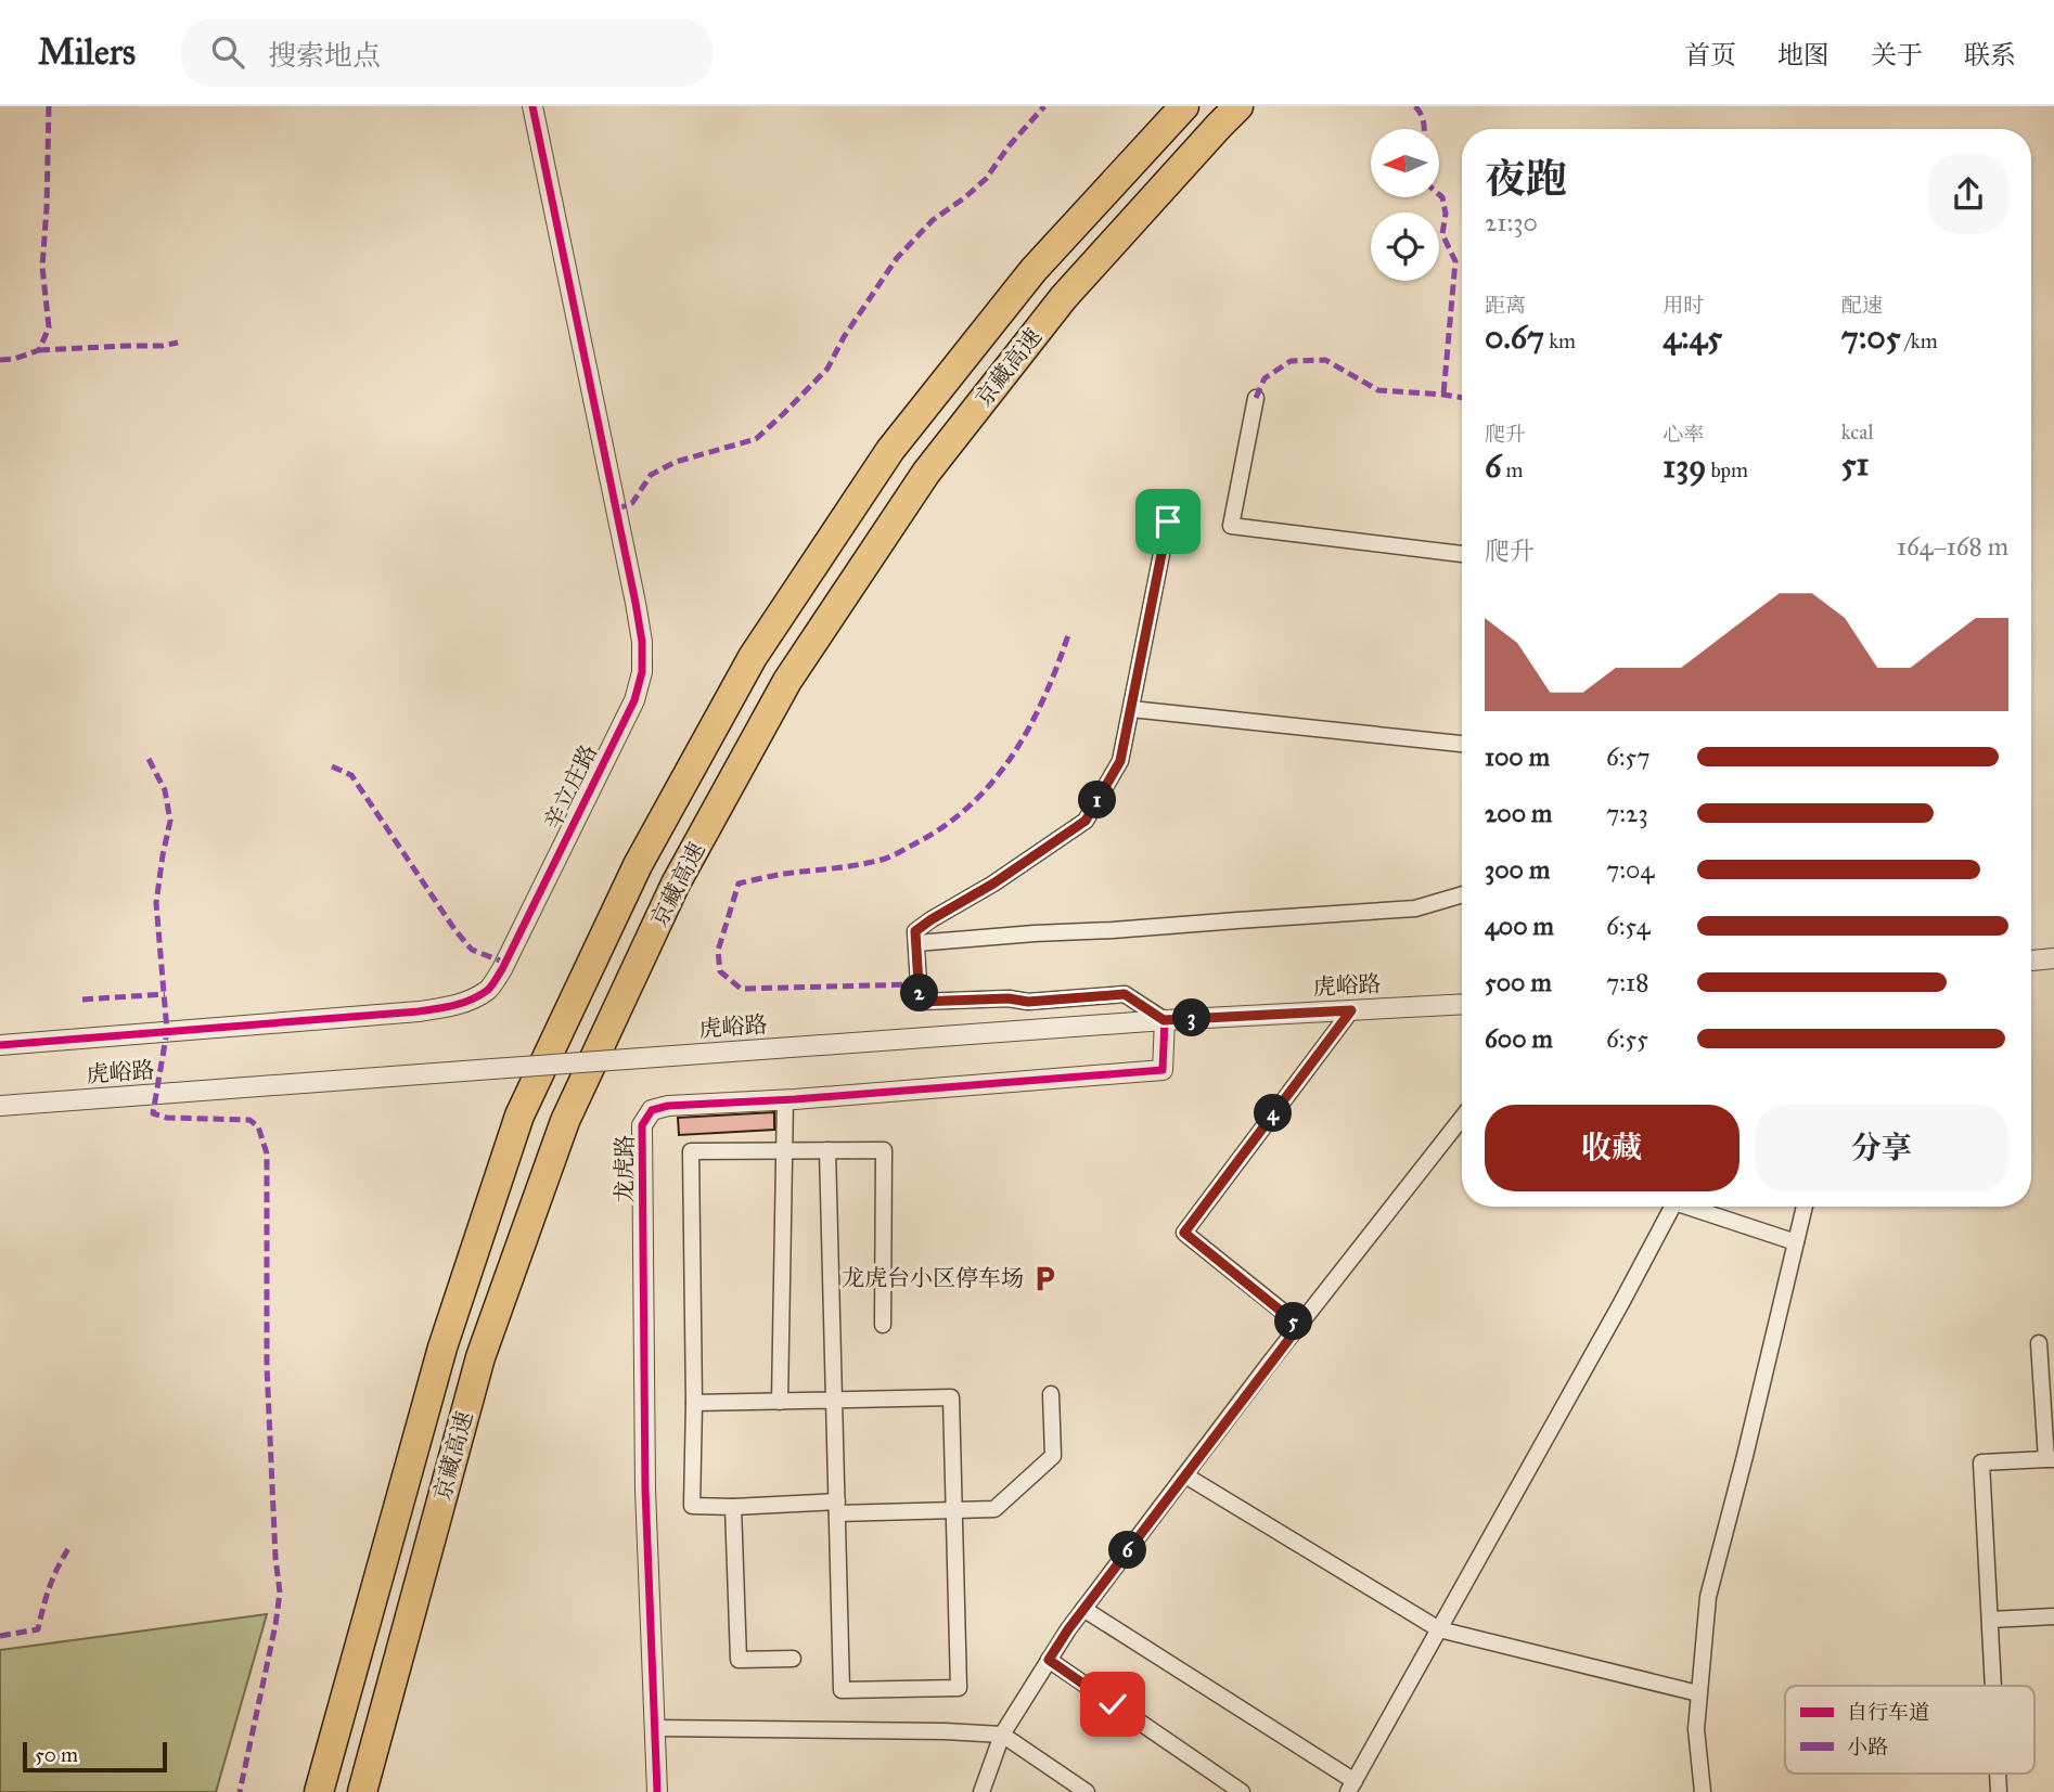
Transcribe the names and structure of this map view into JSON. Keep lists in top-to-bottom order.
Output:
{
  "streets": {
    "highway": ["京藏高速"],
    "street": ["辛立庄路", "虎峪路", "龙虎路"]
  },
  "crossings": [
    ["虎峪路", "龙虎路"]
  ],
  "places": {
    "parking": ["龙虎台小区停车场"]
  },
  "legend": ["自行车道", "小路"],
  "scale_bar": "50 m",
  "north": "left",
  "page": {
    "header": "Milers",
    "search": "搜索地点",
    "nav": [
      "首页",
      "地图",
      "关于",
      "联系"
    ],
    "heading": ["夜跑", "21:30"],
    "stats": [
      ["距离", "0.67 km"],
      ["用时", "4:45"],
      ["配速", "7:05 /km"],
      ["爬升", "6 m"],
      ["心率", "139 bpm"],
      ["kcal", "51"]
    ],
    "chart": ["爬升", "164–168 m"],
    "list": [
      {
        "name": "100 m",
        "note": "6:57"
      },
      {
        "name": "200 m",
        "note": "7:23"
      },
      {
        "name": "300 m",
        "note": "7:04"
      },
      {
        "name": "400 m",
        "note": "6:54"
      },
      {
        "name": "500 m",
        "note": "7:18"
      },
      {
        "name": "600 m",
        "note": "6:55"
      }
    ],
    "pins": [
      "1",
      "2",
      "3",
      "4",
      "5",
      "6"
    ],
    "buttons": ["收藏", "分享"],
    "scale": "50 m"
  }
}
